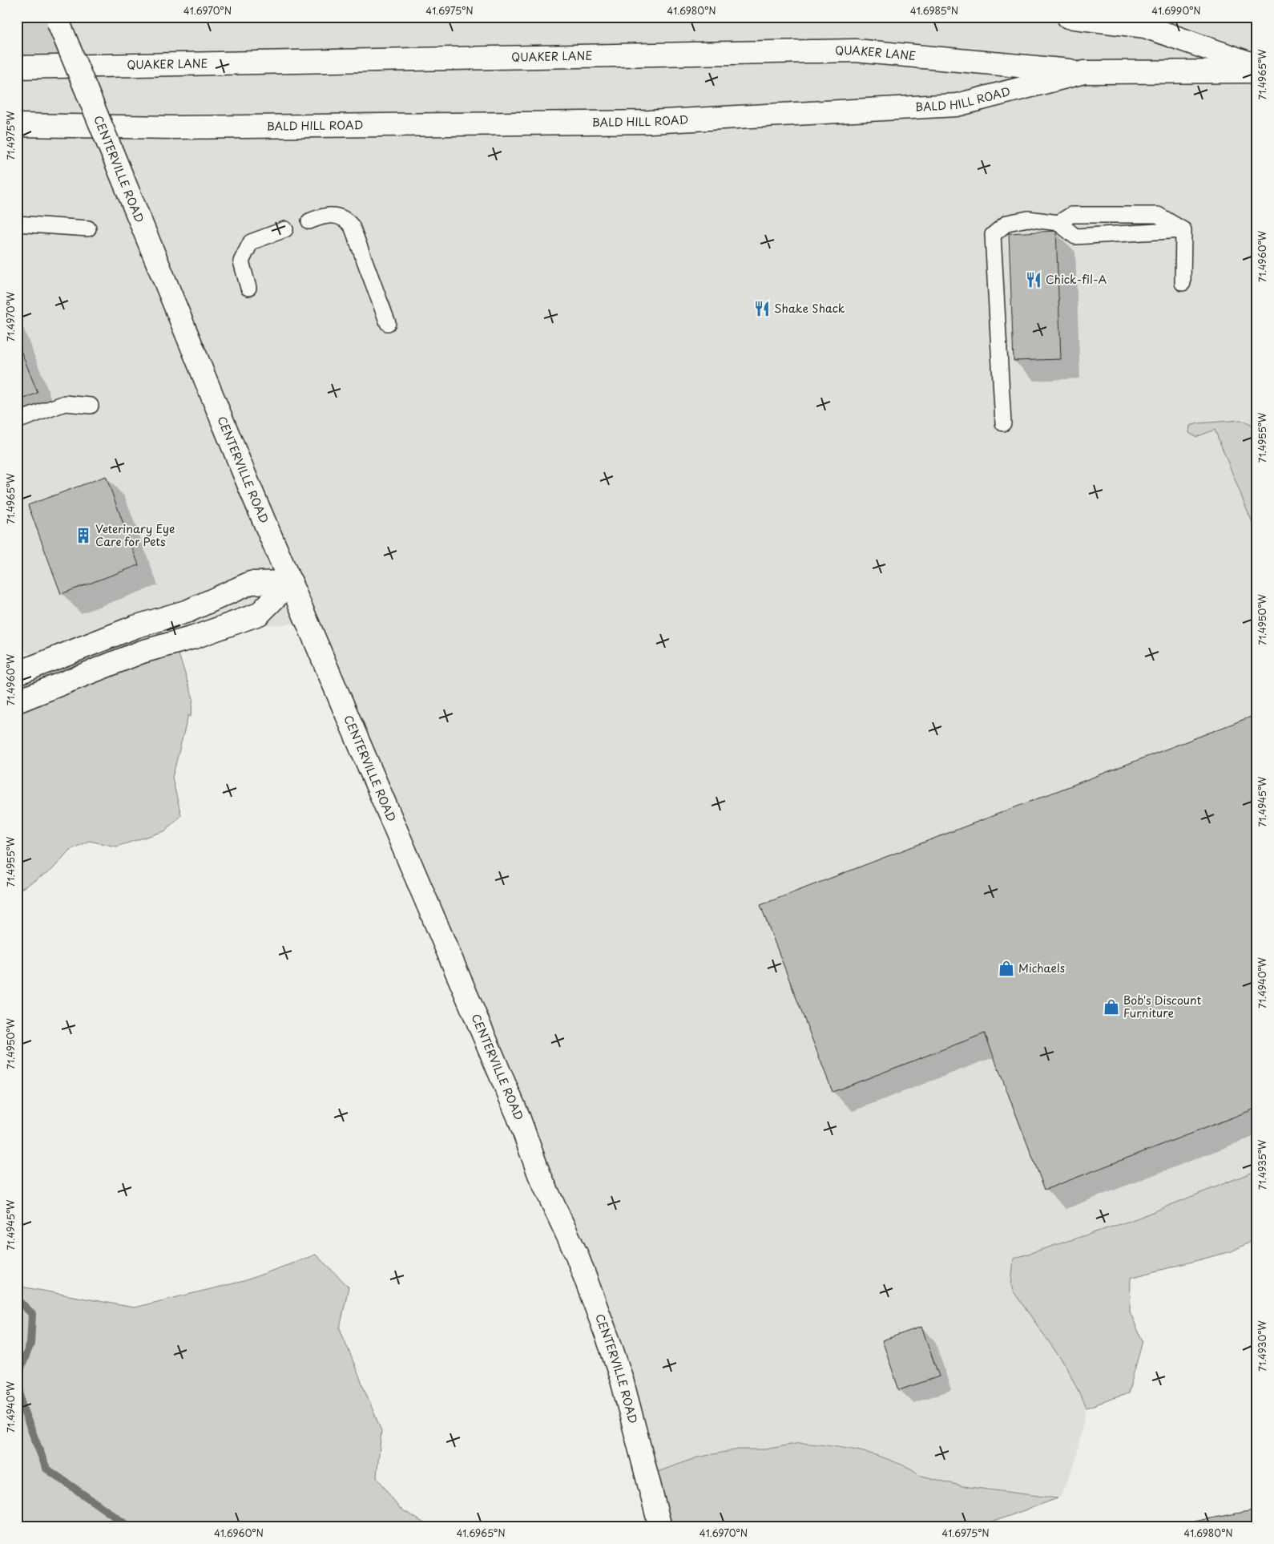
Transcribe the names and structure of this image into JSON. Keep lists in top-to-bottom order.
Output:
{
  "streets": {
    "main road": ["QUAKER LANE", "BALD HILL ROAD", "CENTERVILLE ROAD"]
  },
  "crossings": [
    ["QUAKER LANE", "BALD HILL ROAD"]
  ],
  "places": {
    "restaurant": ["Chick-fil-A", "Shake Shack"],
    "building": ["Veterinary Eye Care for Pets"],
    "shop": ["Michaels", "Bob's Discount Furniture"]
  },
  "coordinates": [
    "41.6970°N",
    "41.6975°N",
    "41.6980°N",
    "41.6985°N",
    "41.6990°N",
    "71.4965°W",
    "71.4975°W",
    "71.4960°W",
    "71.4970°W",
    "71.4955°W",
    "71.4950°W",
    "71.4945°W",
    "71.4940°W",
    "71.4935°W",
    "71.4930°W",
    "41.6960°N",
    "41.6965°N"
  ]
}
